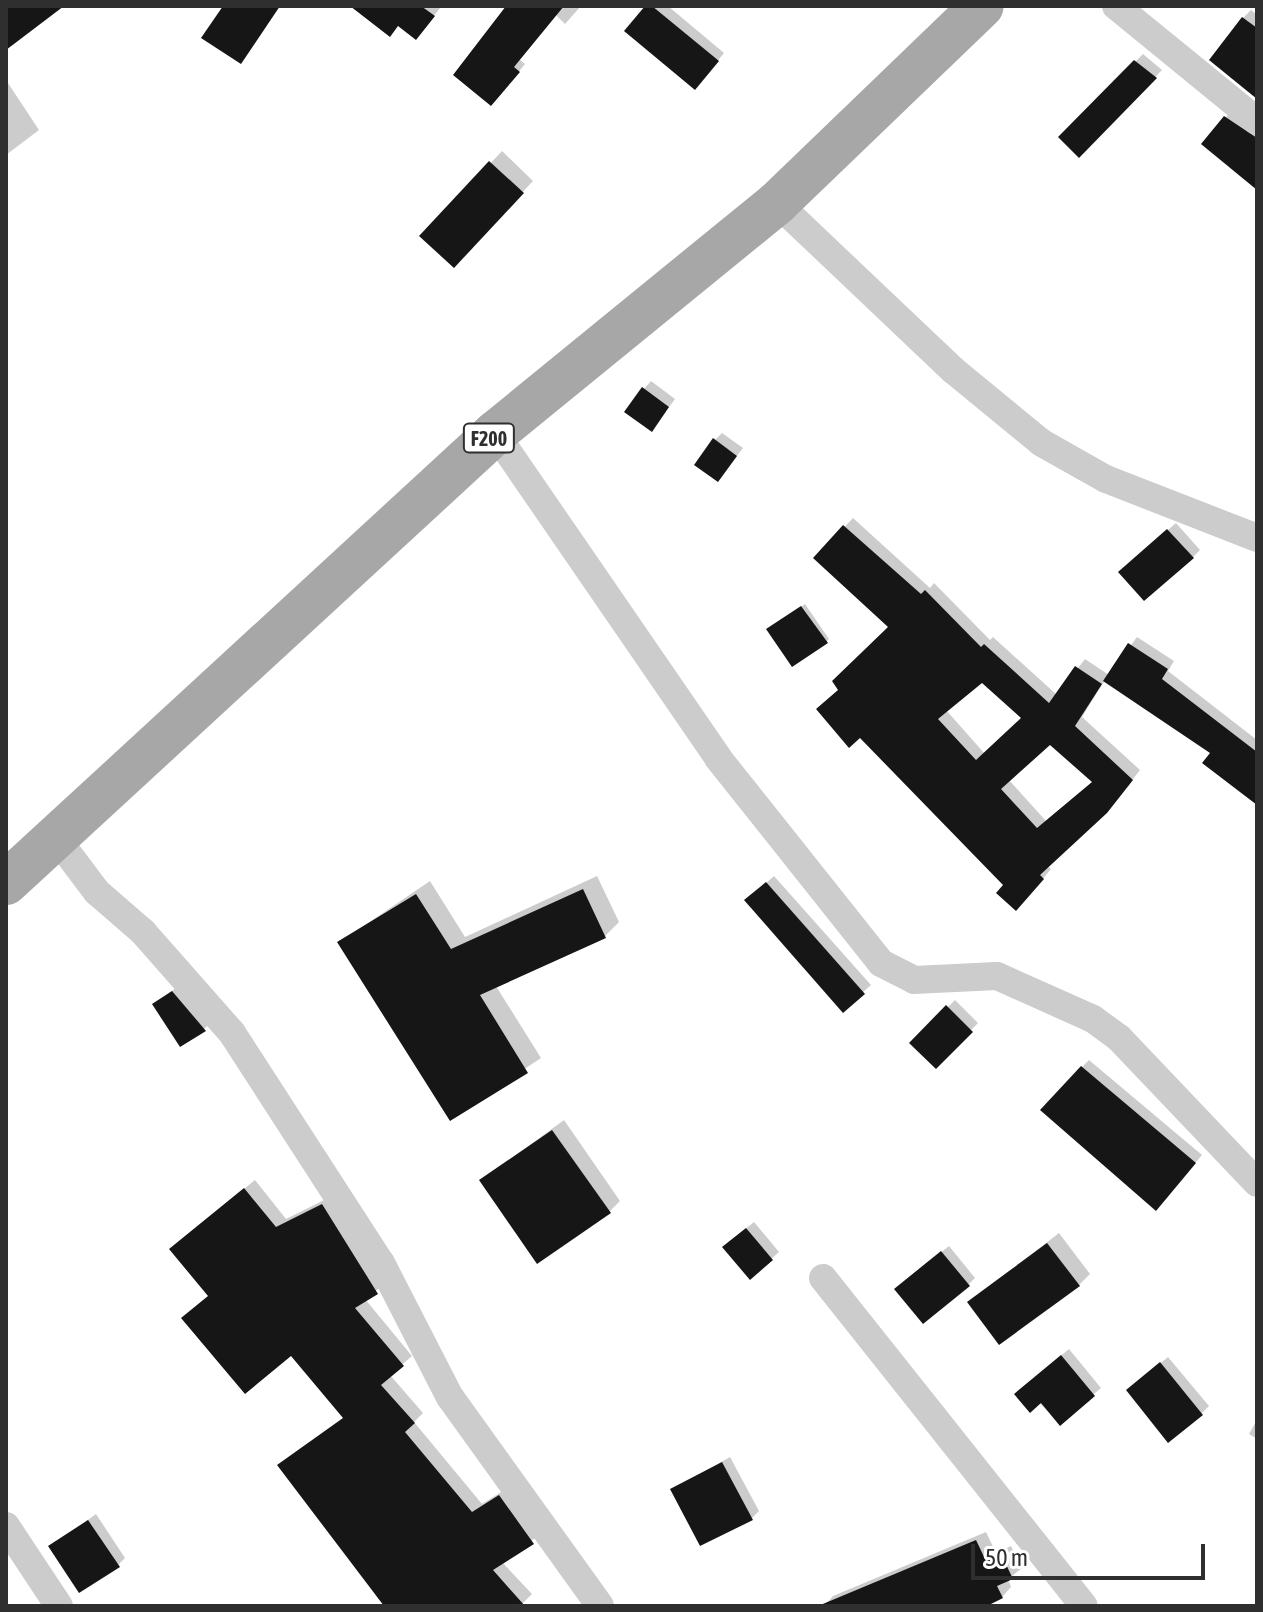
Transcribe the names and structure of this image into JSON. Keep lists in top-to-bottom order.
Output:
{
  "streets": {
    "main road": ["F200"]
  },
  "scale_bar": "50 m"
}
